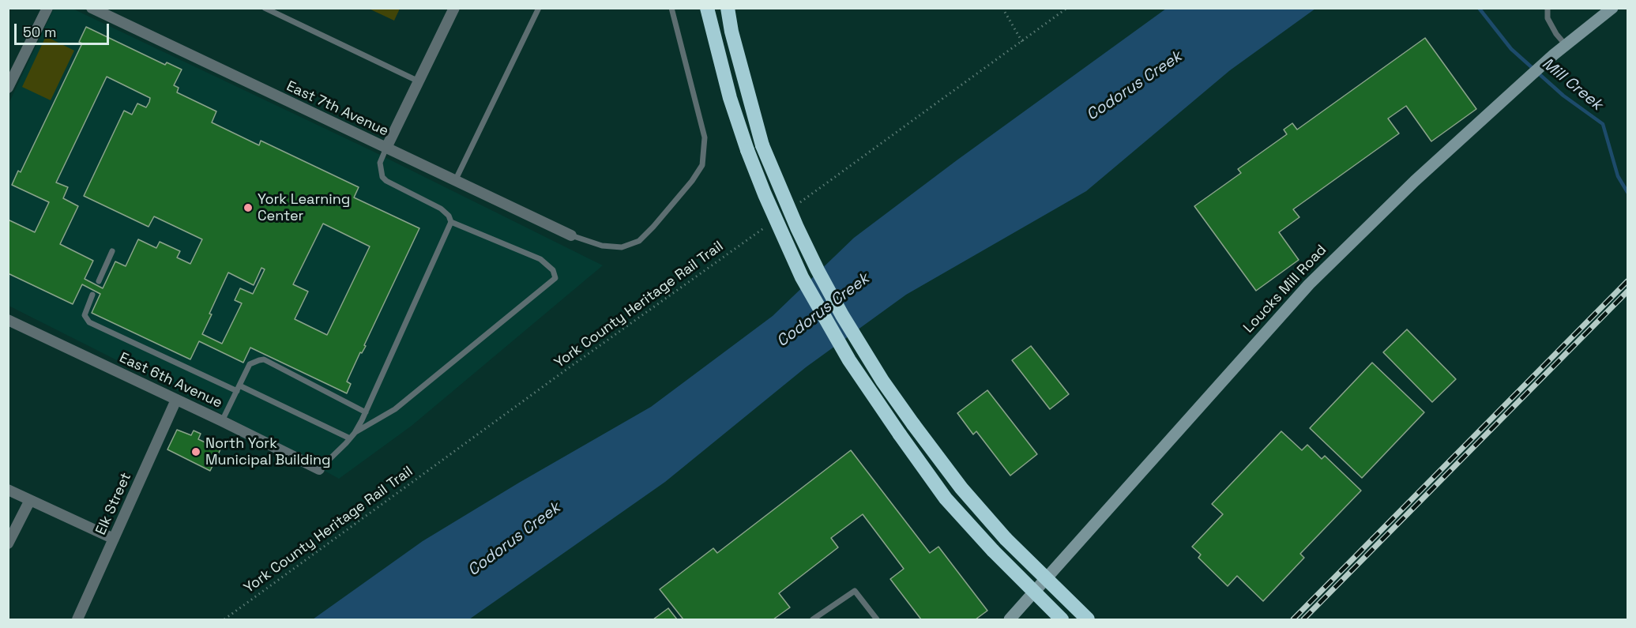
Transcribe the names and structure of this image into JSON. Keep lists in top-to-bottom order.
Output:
{
  "streets": {
    "street": [
      "East 7th Avenue",
      "Loucks Mill Road",
      "East 6th Avenue",
      "Elk Street"
    ],
    "path": ["York County Heritage Rail Trail"]
  },
  "crossings": [
    ["East 6th Avenue", "Elk Street"]
  ],
  "water": ["Mill Creek", "Codorus Creek"],
  "places": ["York Learning Center", "North York Municipal Building"],
  "scale_bar": "50 m"
}
